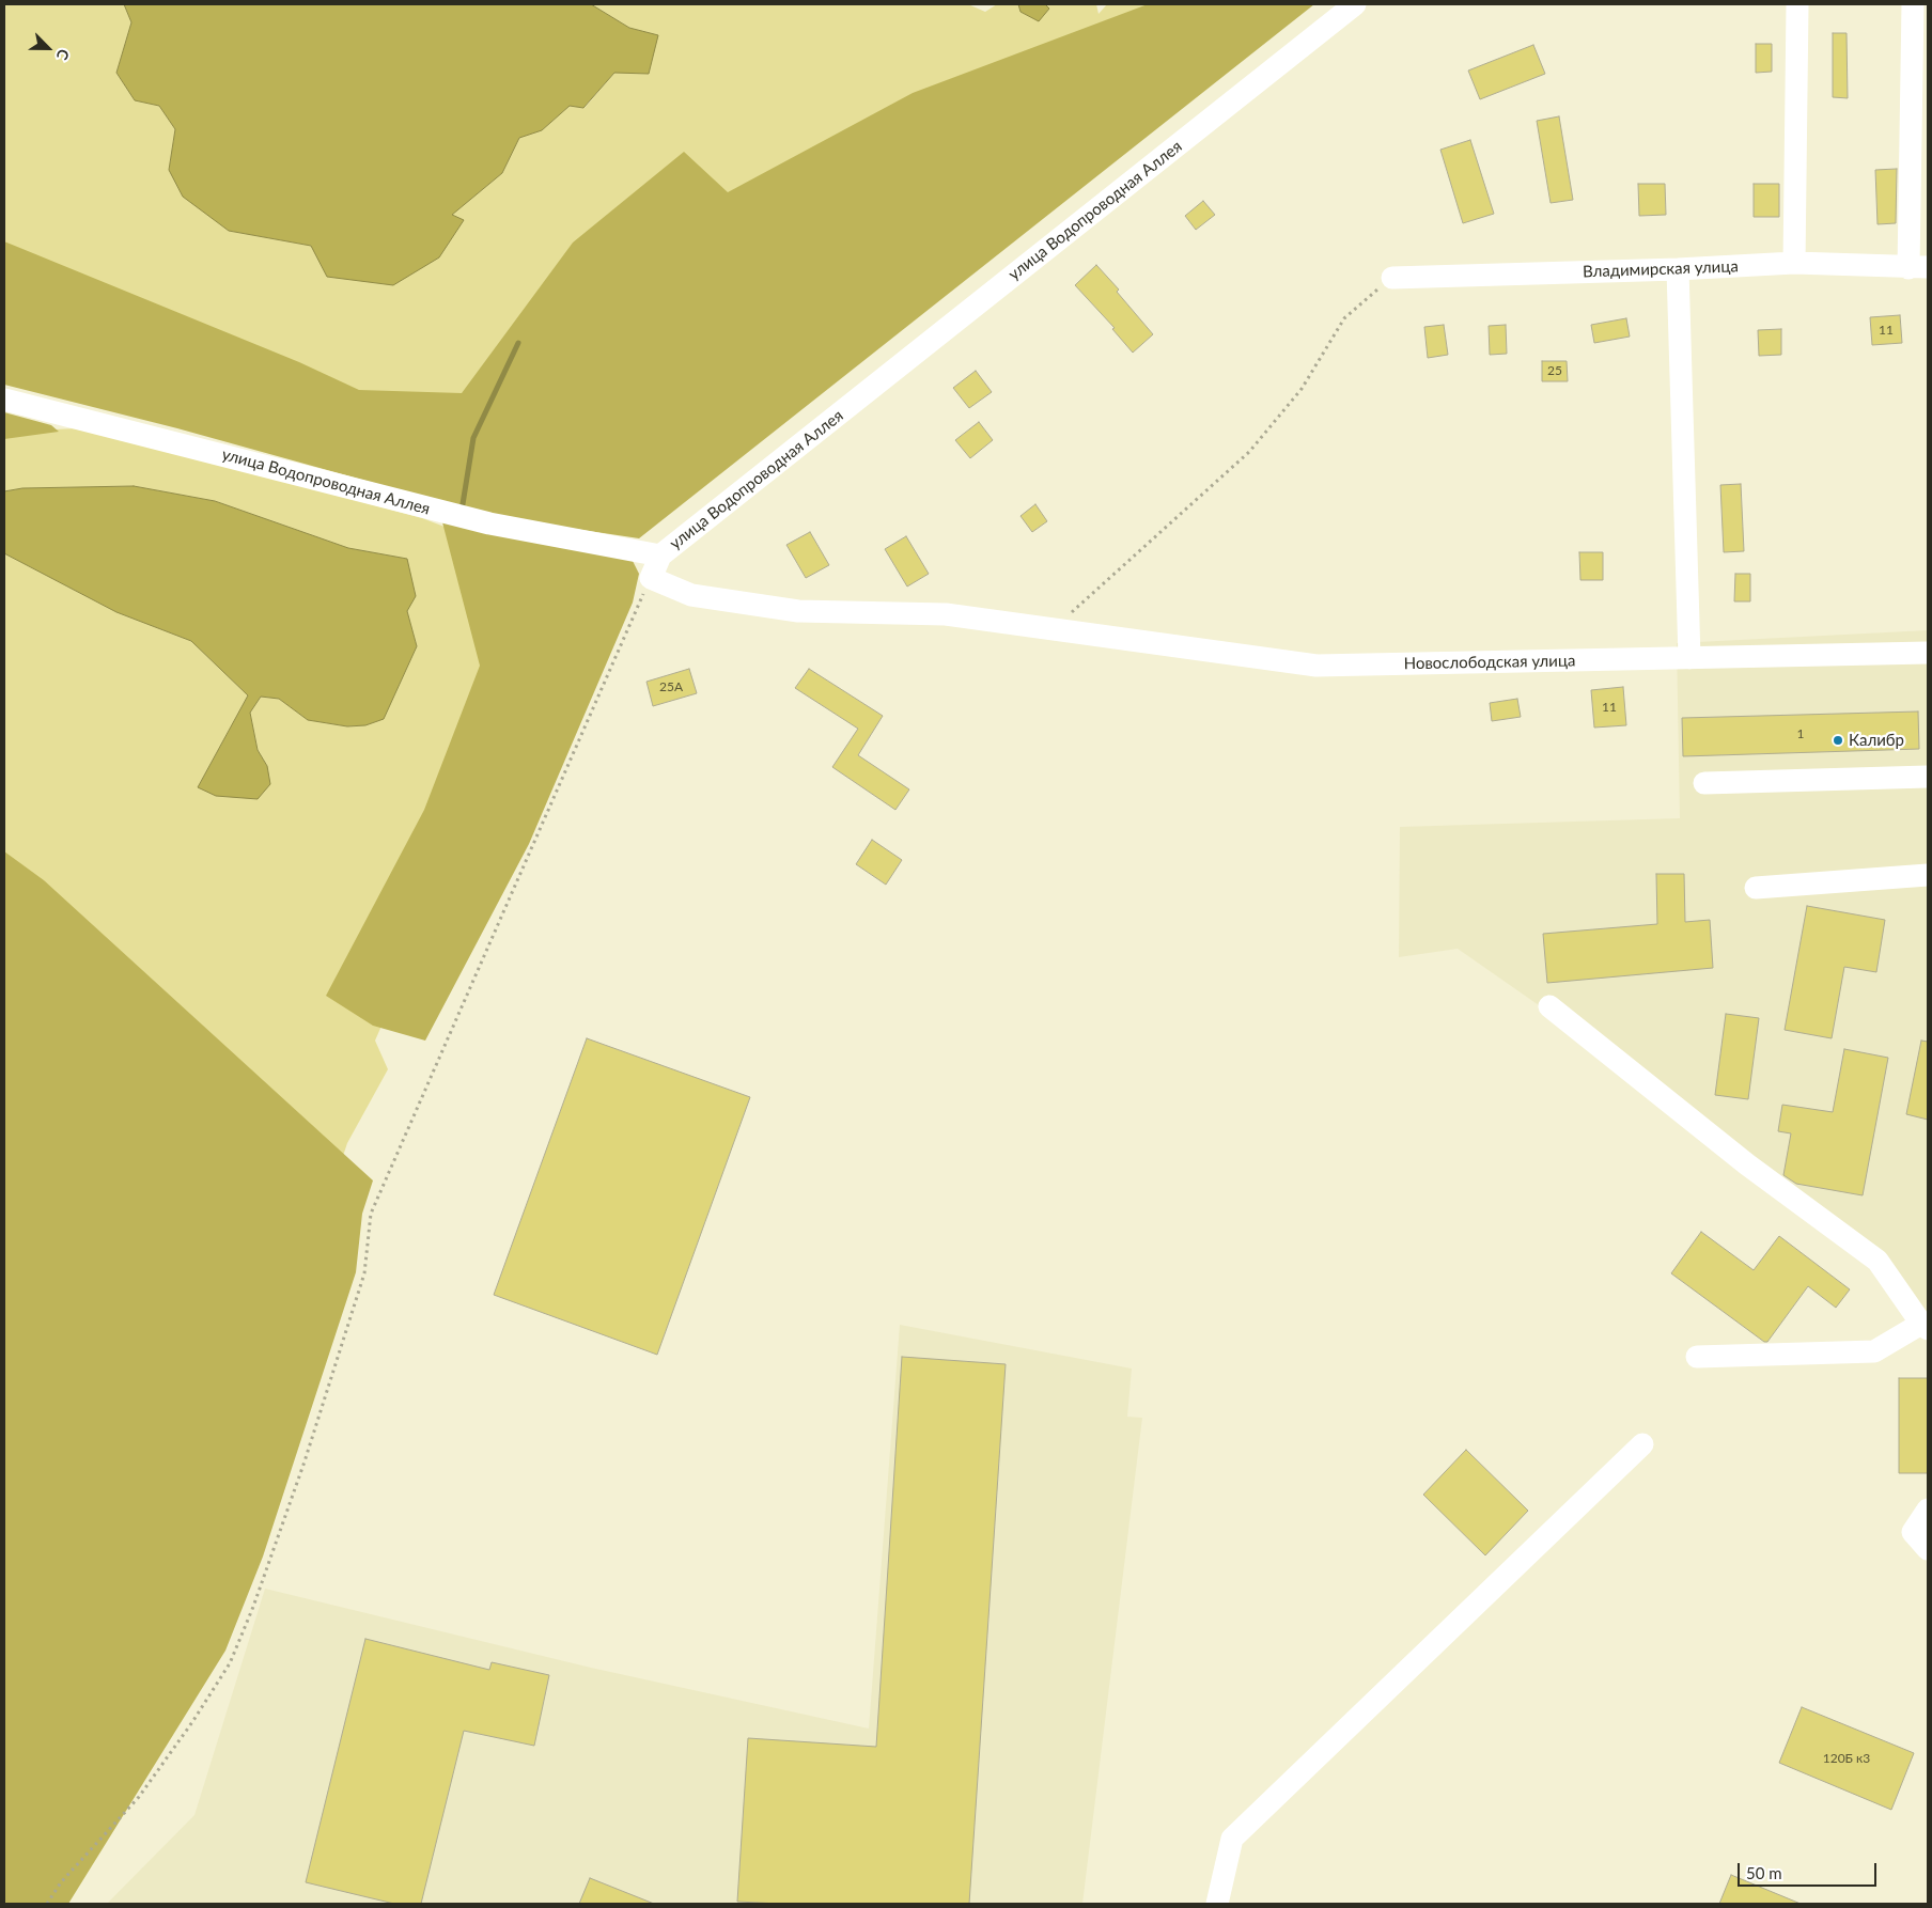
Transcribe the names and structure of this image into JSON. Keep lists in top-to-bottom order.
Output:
{
  "streets": {
    "street": ["улица Водопроводная Аллея", "Владимирская улица", "Новослободская улица"]
  },
  "places": ["Калибр"],
  "house_numbers": [
    "11",
    "25",
    "25А",
    "11",
    "1",
    "120Б к3"
  ],
  "scale_bar": "50 m",
  "north": "bottom right"
}
